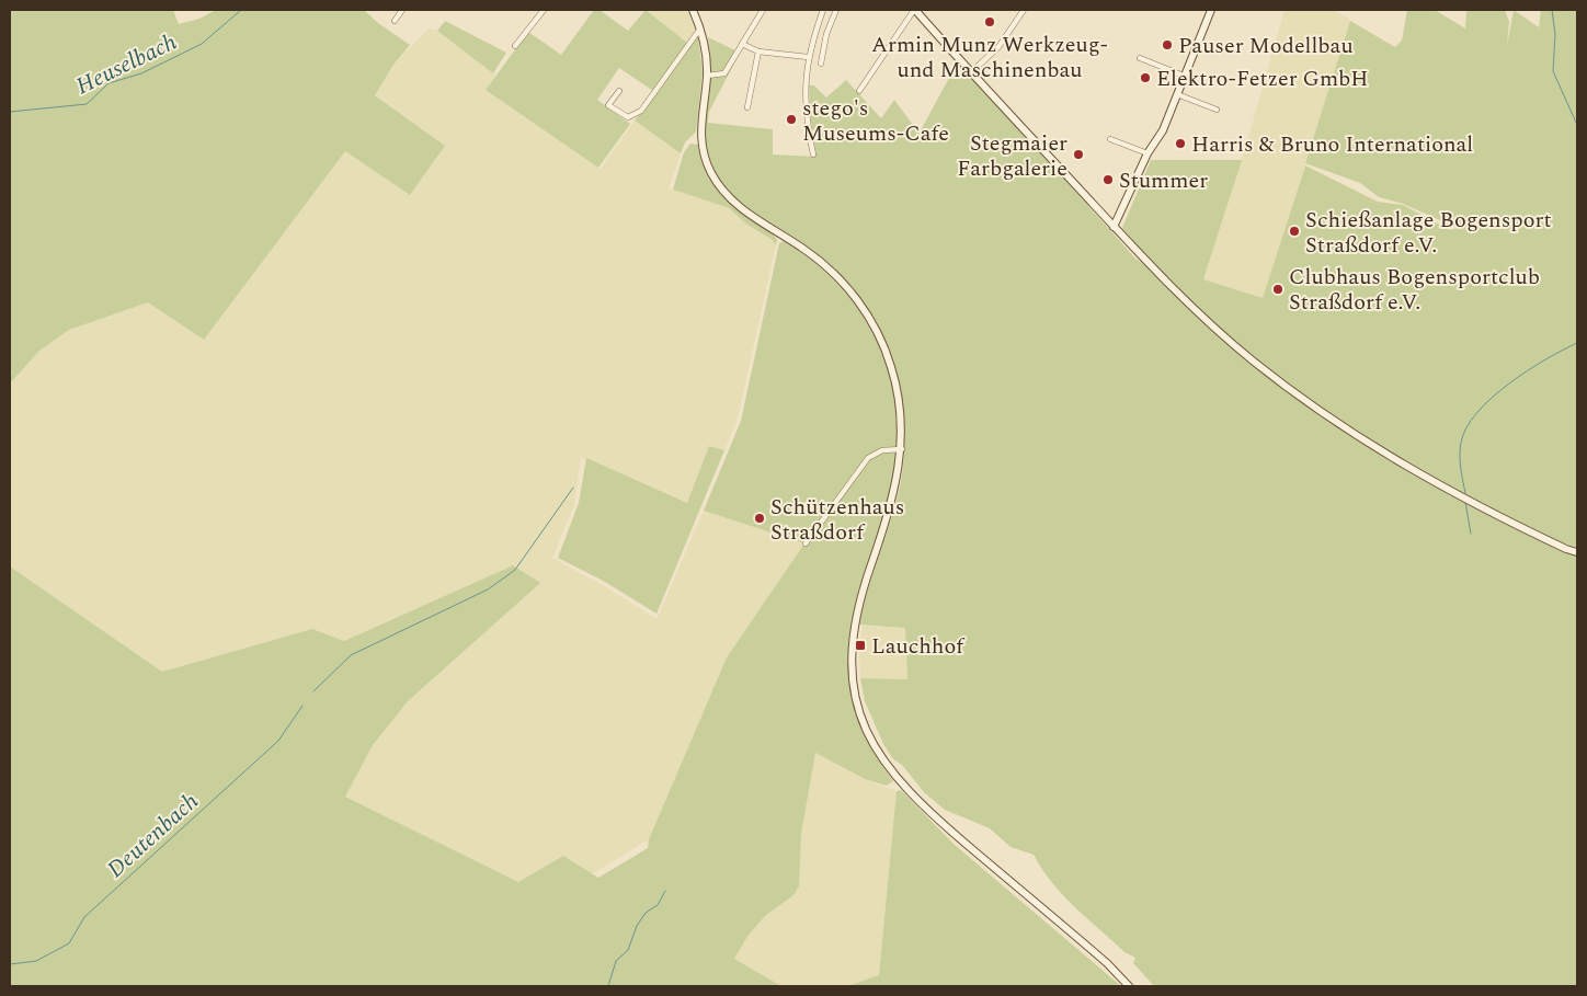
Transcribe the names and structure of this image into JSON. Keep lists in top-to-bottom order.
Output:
{
  "water": ["Heuselbach", "Deutenbach"],
  "places": {
    "other": [
      "Armin Munz Werkzeug- und Maschinenbau",
      "Pauser Modellbau",
      "Elektro-Fetzer GmbH",
      "stego's Museums-Cafe",
      "Harris & Bruno International",
      "Stegmaier Farbgalerie",
      "Stummer",
      "Schießanlage Bogensport Straßdorf e.V.",
      "Clubhaus Bogensportclub Straßdorf e.V.",
      "Schützenhaus Straßdorf"
    ],
    "transit": ["Lauchhof"]
  }
}
